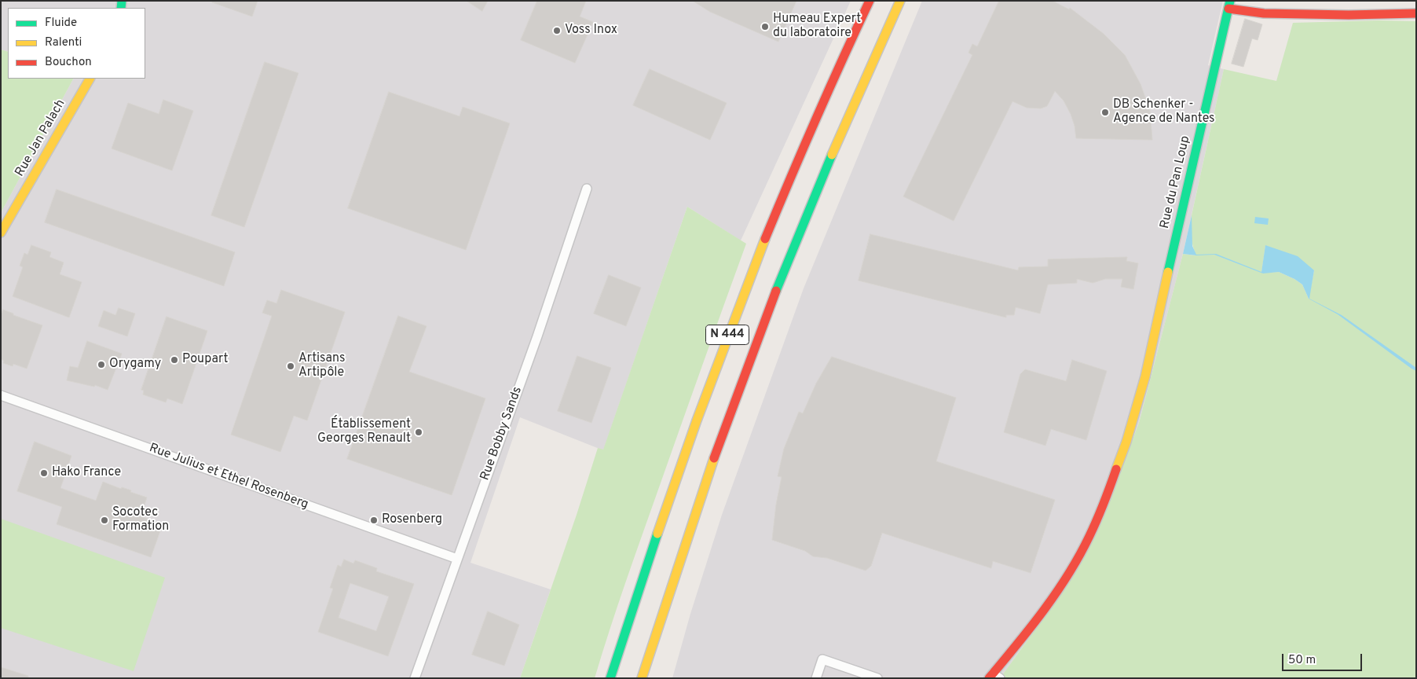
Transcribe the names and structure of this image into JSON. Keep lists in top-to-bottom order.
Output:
{
  "streets": {
    "main road": ["Rue Jan Palach", "Rue du Pan Loup", "N 444"],
    "street": ["Rue Bobby Sands", "Rue Julius et Ethel Rosenberg"]
  },
  "crossings": [
    ["Rue Bobby Sands", "Rue Julius et Ethel Rosenberg"]
  ],
  "places": [
    "Humeau Expert du laboratoire",
    "Voss Inox",
    "DB Schenker - Agence de Nantes",
    "Poupart",
    "Orygamy",
    "Artisans Artipôle",
    "Établissement Georges Renault",
    "Hako France",
    "Socotec Formation",
    "Rosenberg"
  ],
  "legend": ["Fluide", "Ralenti", "Bouchon"],
  "scale_bar": "50 m"
}
